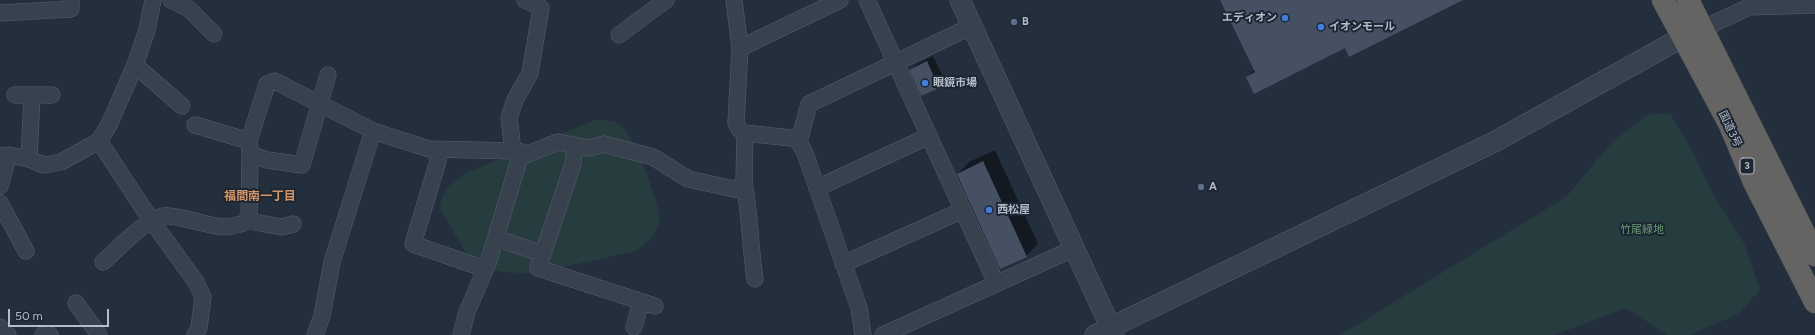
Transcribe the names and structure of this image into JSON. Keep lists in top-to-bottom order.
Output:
{
  "streets": {
    "highway": ["国道3号", "3"]
  },
  "districts": ["福間南一丁目"],
  "parks": ["竹尾緑地"],
  "places": [
    "エディオン",
    "B",
    "イオンモール",
    "眼鏡市場",
    "A",
    "西松屋"
  ],
  "scale_bar": "50 m"
}
